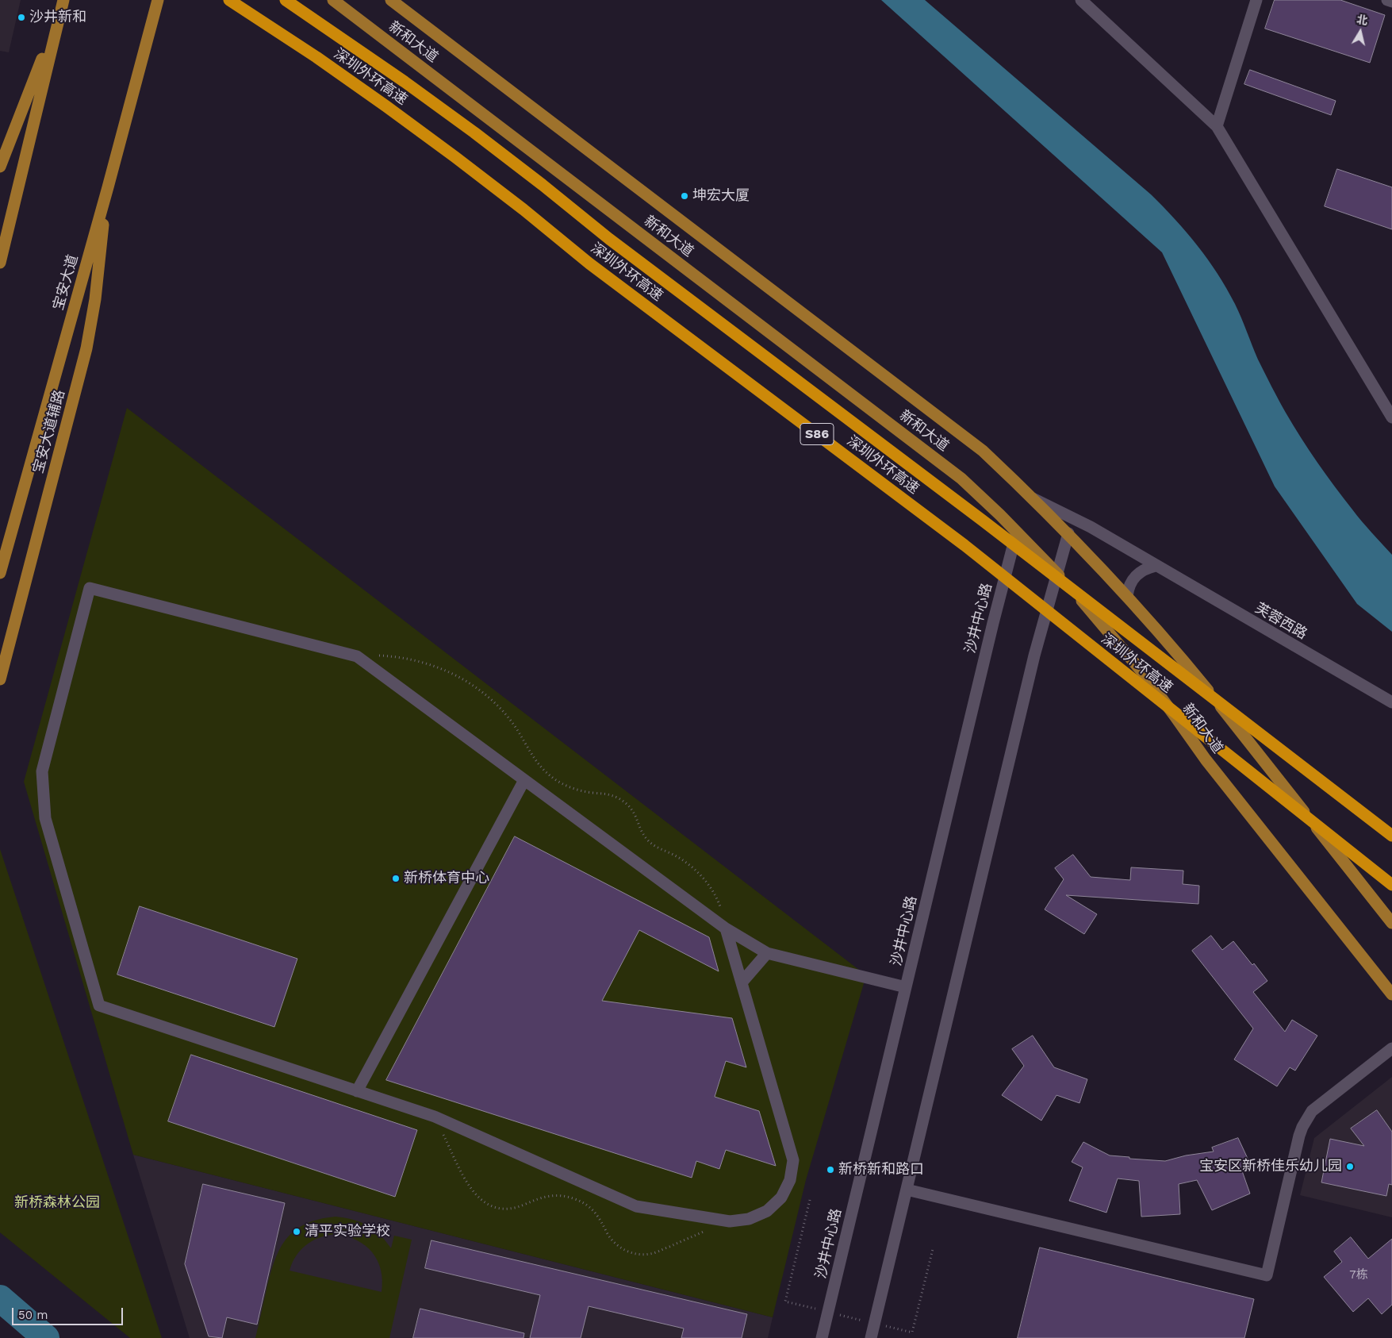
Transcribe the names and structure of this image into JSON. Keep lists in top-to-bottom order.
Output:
{
  "streets": {
    "highway": ["深圳外环高速", "S86"],
    "main road": ["新和大道", "宝安大道", "宝安大道辅路"],
    "street": ["沙井中心路", "芙蓉西路"]
  },
  "crossings": [
    ["新和大道", "沙井中心路"],
    ["新和大道", "芙蓉西路"],
    ["宝安大道", "宝安大道辅路"]
  ],
  "parks": ["新桥森林公园"],
  "places": [
    "沙井新和",
    "坤宏大厦",
    "新桥体育中心",
    "宝安区新桥佳乐幼儿园",
    "新桥新和路口",
    "清平实验学校"
  ],
  "house_numbers": ["7栋"],
  "scale_bar": "50 m",
  "north": "top"
}
